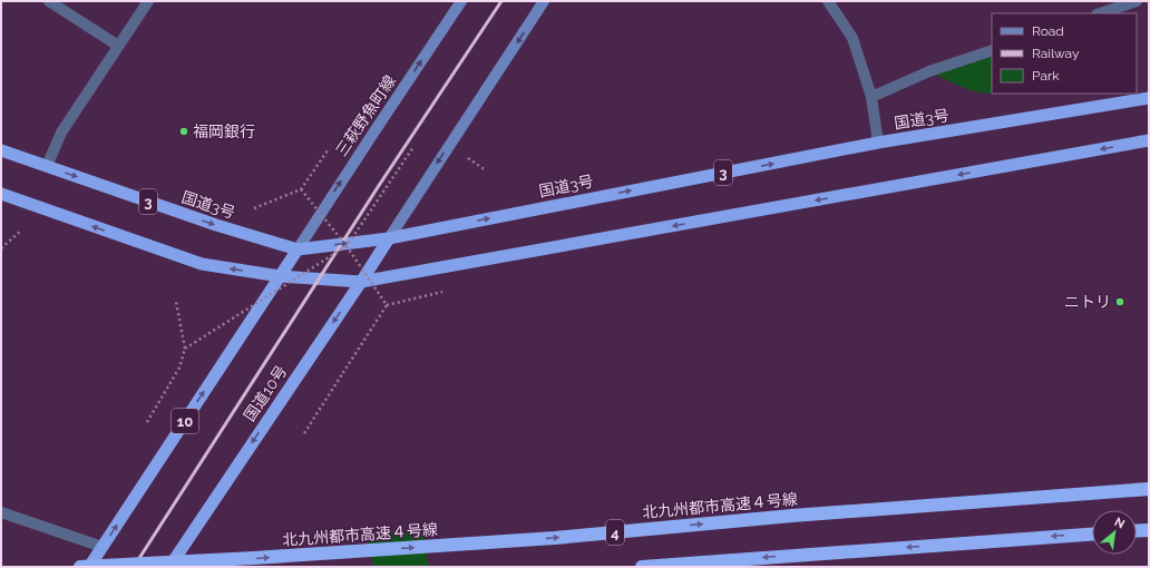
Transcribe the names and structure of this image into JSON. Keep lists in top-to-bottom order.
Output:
{
  "streets": {
    "highway": [
      "国道3号",
      "3",
      "国道10号",
      "10",
      "北九州都市高速４号線",
      "4"
    ],
    "main road": ["三萩野魚町線"]
  },
  "crossings": [
    ["三萩野魚町線", "国道3号"],
    ["三萩野魚町線", "10"],
    ["国道3号", "国道10号"],
    ["国道3号", "10"]
  ],
  "places": ["福岡銀行", "ニトリ"],
  "legend": ["Road", "Railway", "Park"],
  "north": "top right"
}
